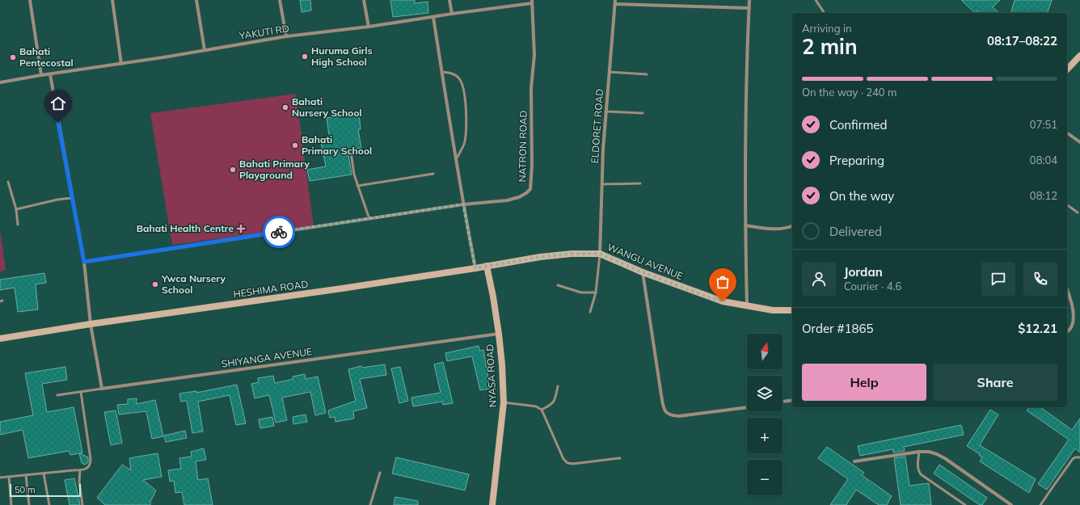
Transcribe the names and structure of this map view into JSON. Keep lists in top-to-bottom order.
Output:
{
  "streets": {
    "street": [
      "YAKUTI RD",
      "ELDORET ROAD",
      "NATRON ROAD",
      "WANGU AVENUE",
      "HESHIMA ROAD",
      "SHIYANGA AVENUE",
      "NYASA ROAD"
    ]
  },
  "crossings": [
    ["YAKUTI RD", "NATRON ROAD"],
    ["ELDORET ROAD", "WANGU AVENUE"],
    ["WANGU AVENUE", "HESHIMA ROAD"],
    ["WANGU AVENUE", "NYASA ROAD"],
    ["HESHIMA ROAD", "NYASA ROAD"],
    ["SHIYANGA AVENUE", "NYASA ROAD"]
  ],
  "places": {
    "other": [
      "Huruma Girls High School",
      "Bahati Pentecostal",
      "Bahati Nursery School",
      "Bahati Primary School",
      "Bahati Primary Playground",
      "Ywca Nursery School"
    ],
    "health": ["Bahati Health Centre"]
  },
  "scale_bar": "50 m",
  "north": "top",
  "page": {
    "heading": ["2 min", "Arriving in", "08:17–08:22"],
    "panel": [
      "Jordan",
      "Courier · 4.6",
      "Order #1865",
      "$12.21"
    ],
    "bar": "On the way · 240 m",
    "list": [
      ["Confirmed", "07:51"],
      ["Preparing", "08:04"],
      ["On the way", "08:12"],
      "Delivered"
    ],
    "map_buttons": ["+", "−"],
    "buttons": ["Help", "Share"],
    "scale": "50 m"
  }
}
